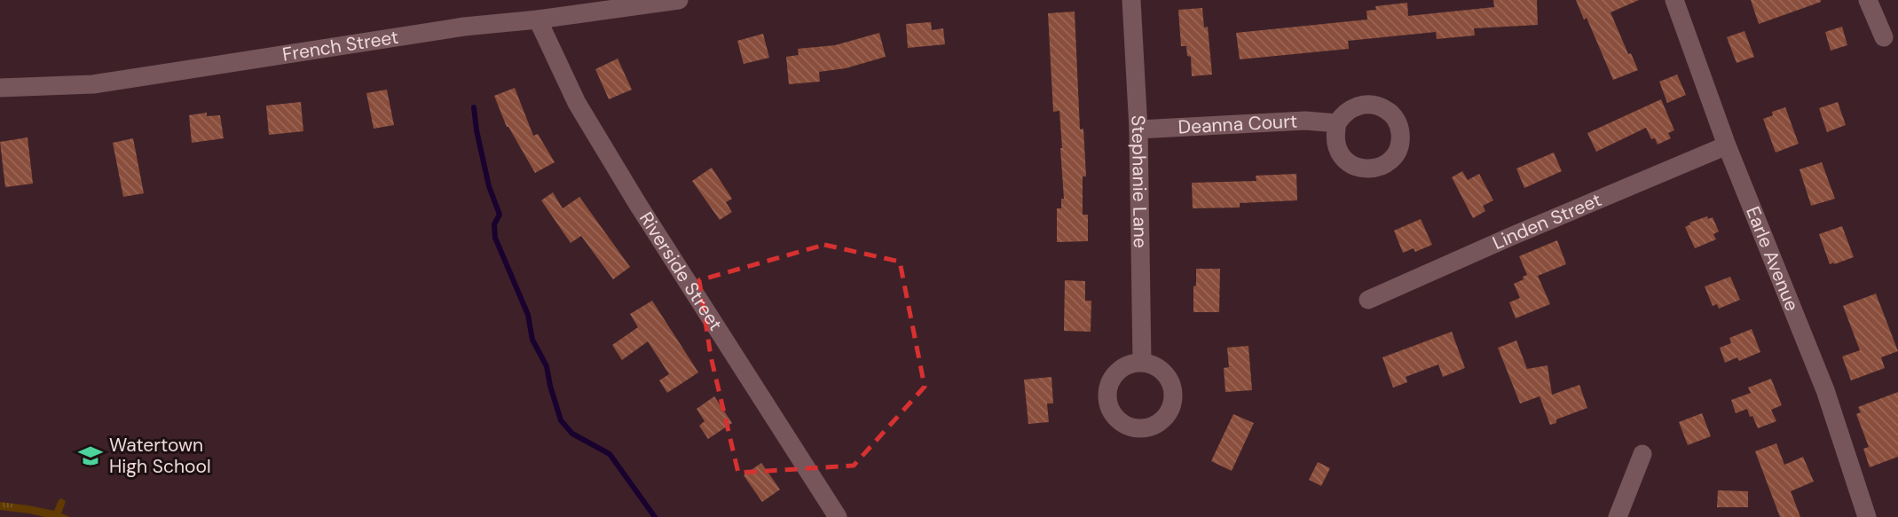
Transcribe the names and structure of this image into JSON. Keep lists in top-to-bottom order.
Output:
{
  "streets": {
    "street": [
      "French Street",
      "Deanna Court",
      "Stephanie Lane",
      "Linden Street",
      "Earle Avenue",
      "Riverside Street"
    ]
  },
  "crossings": [
    ["French Street", "Riverside Street"],
    ["Deanna Court", "Stephanie Lane"],
    ["Linden Street", "Earle Avenue"]
  ],
  "places": {
    "school or university": ["Watertown High School"]
  }
}
